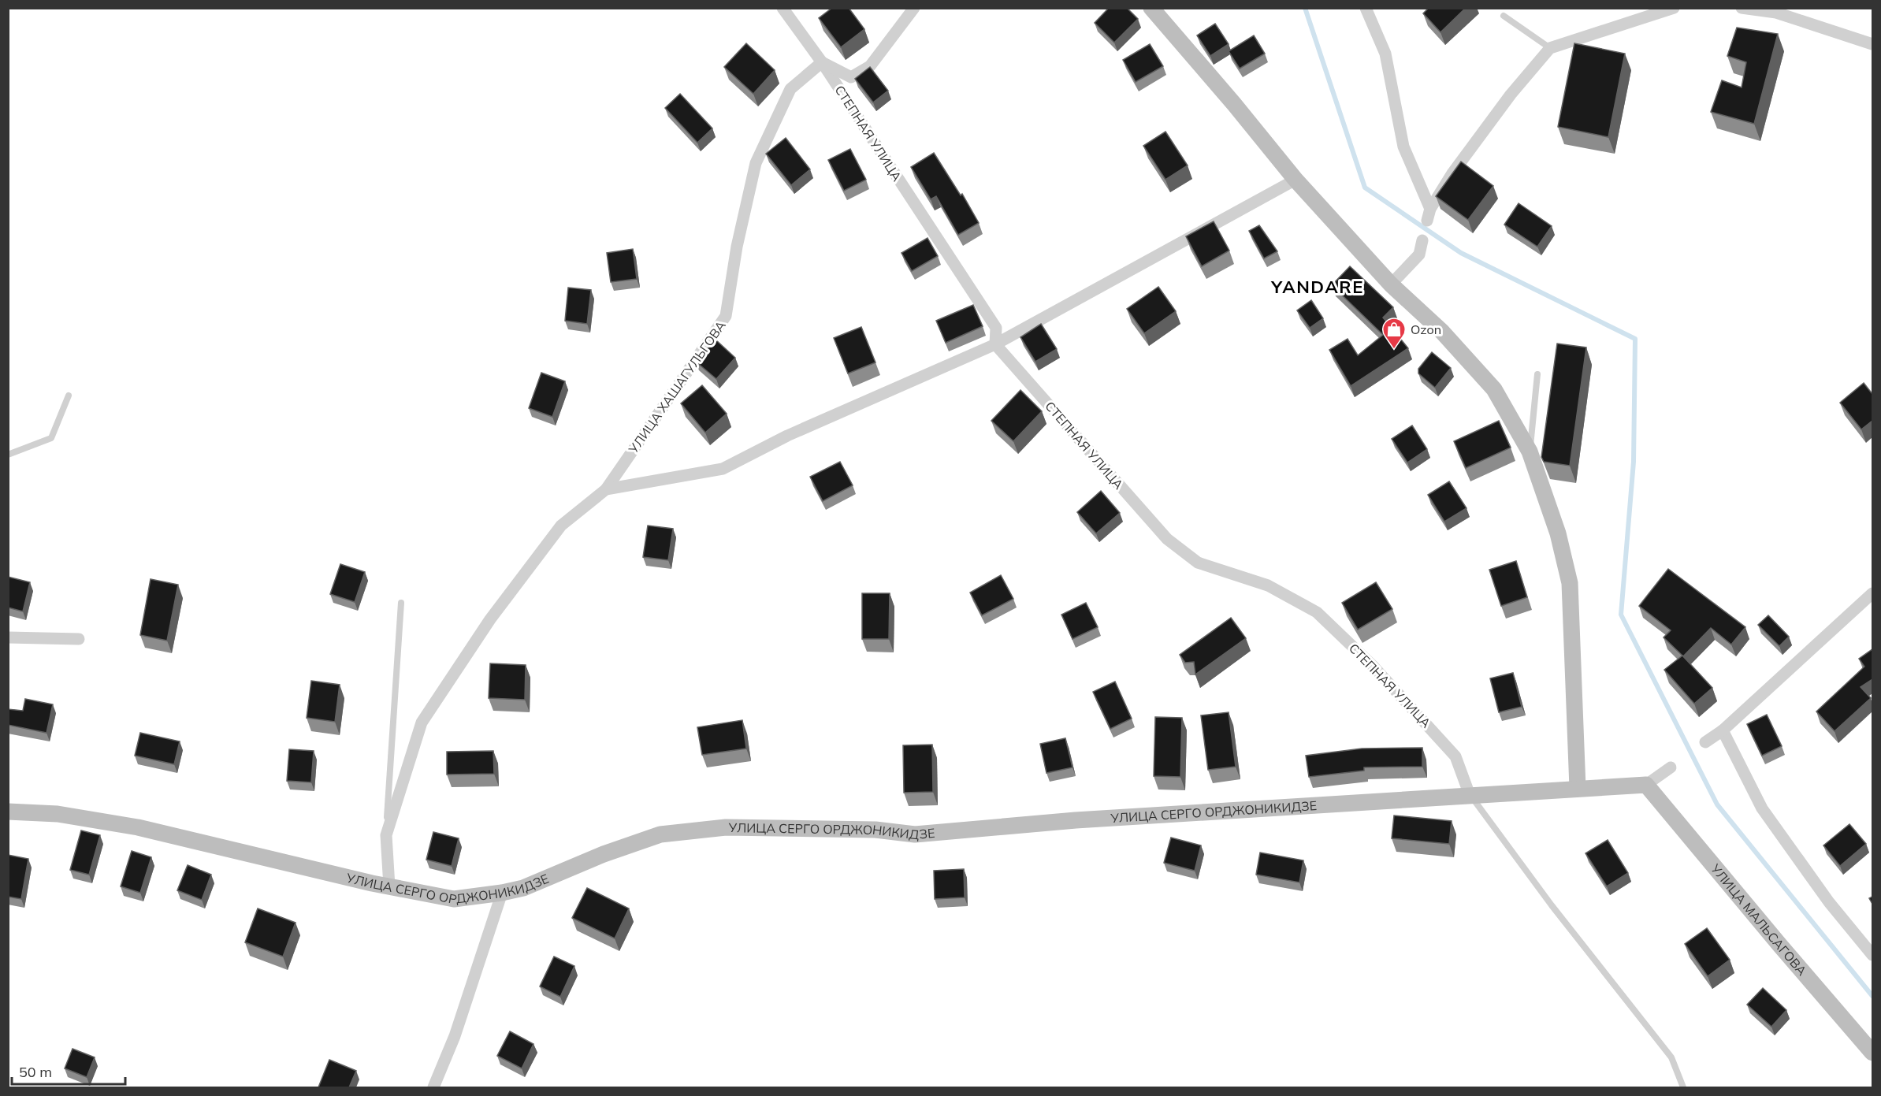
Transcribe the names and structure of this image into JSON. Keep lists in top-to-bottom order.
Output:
{
  "streets": {
    "street": [
      "СТЕПНАЯ УЛИЦА",
      "УЛИЦА ХАШАГУЛЬГОВА",
      "УЛИЦА СЕРГО ОРДЖОНИКИДЗЕ",
      "УЛИЦА МАЛЬСАГОВА"
    ]
  },
  "crossings": [
    ["СТЕПНАЯ УЛИЦА", "УЛИЦА ХАШАГУЛЬГОВА"],
    ["СТЕПНАЯ УЛИЦА", "УЛИЦА СЕРГО ОРДЖОНИКИДЗЕ"],
    ["УЛИЦА СЕРГО ОРДЖОНИКИДЗЕ", "УЛИЦА МАЛЬСАГОВА"]
  ],
  "districts": ["YANDARE"],
  "places": {
    "shop": ["Ozon"]
  },
  "scale_bar": "50 m"
}
